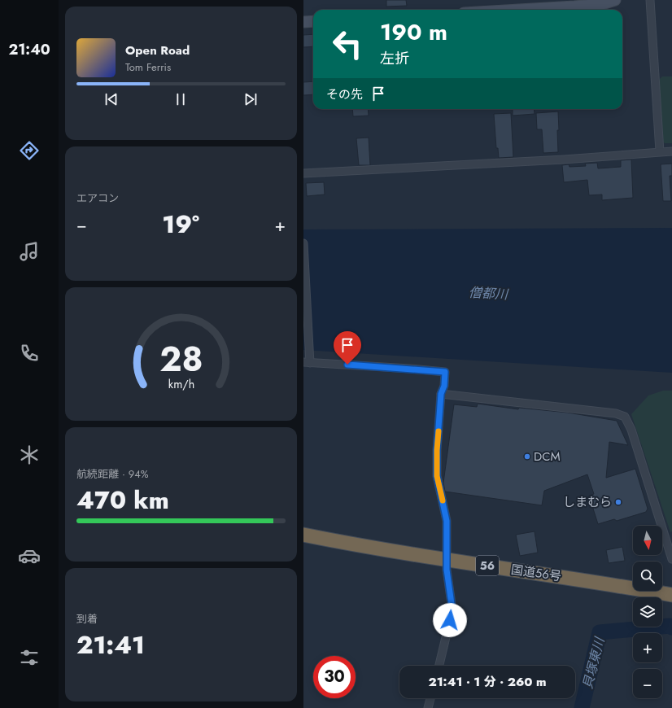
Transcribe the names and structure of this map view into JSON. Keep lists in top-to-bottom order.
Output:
{
  "streets": {
    "highway": ["56", "国道56号"]
  },
  "water": ["僧都川", "貝塚東川"],
  "places": ["DCM", "しまむら"],
  "north": "bottom",
  "page": {
    "tabs": "21:40",
    "turn": ["190 m", "左折"],
    "song": ["Open Road", "Tom Ferris"],
    "then": "その先",
    "tile": [
      "エアコン",
      ["航続距離 · 94%", "470 km"],
      ["到着", "21:41"]
    ],
    "heat": ["−", "19°", "+"],
    "map_buttons": ["+", "−"],
    "limit": "30",
    "trip": "21:41 · 1 分 · 260 m",
    "gauge": ["28", "km/h"]
  }
}
